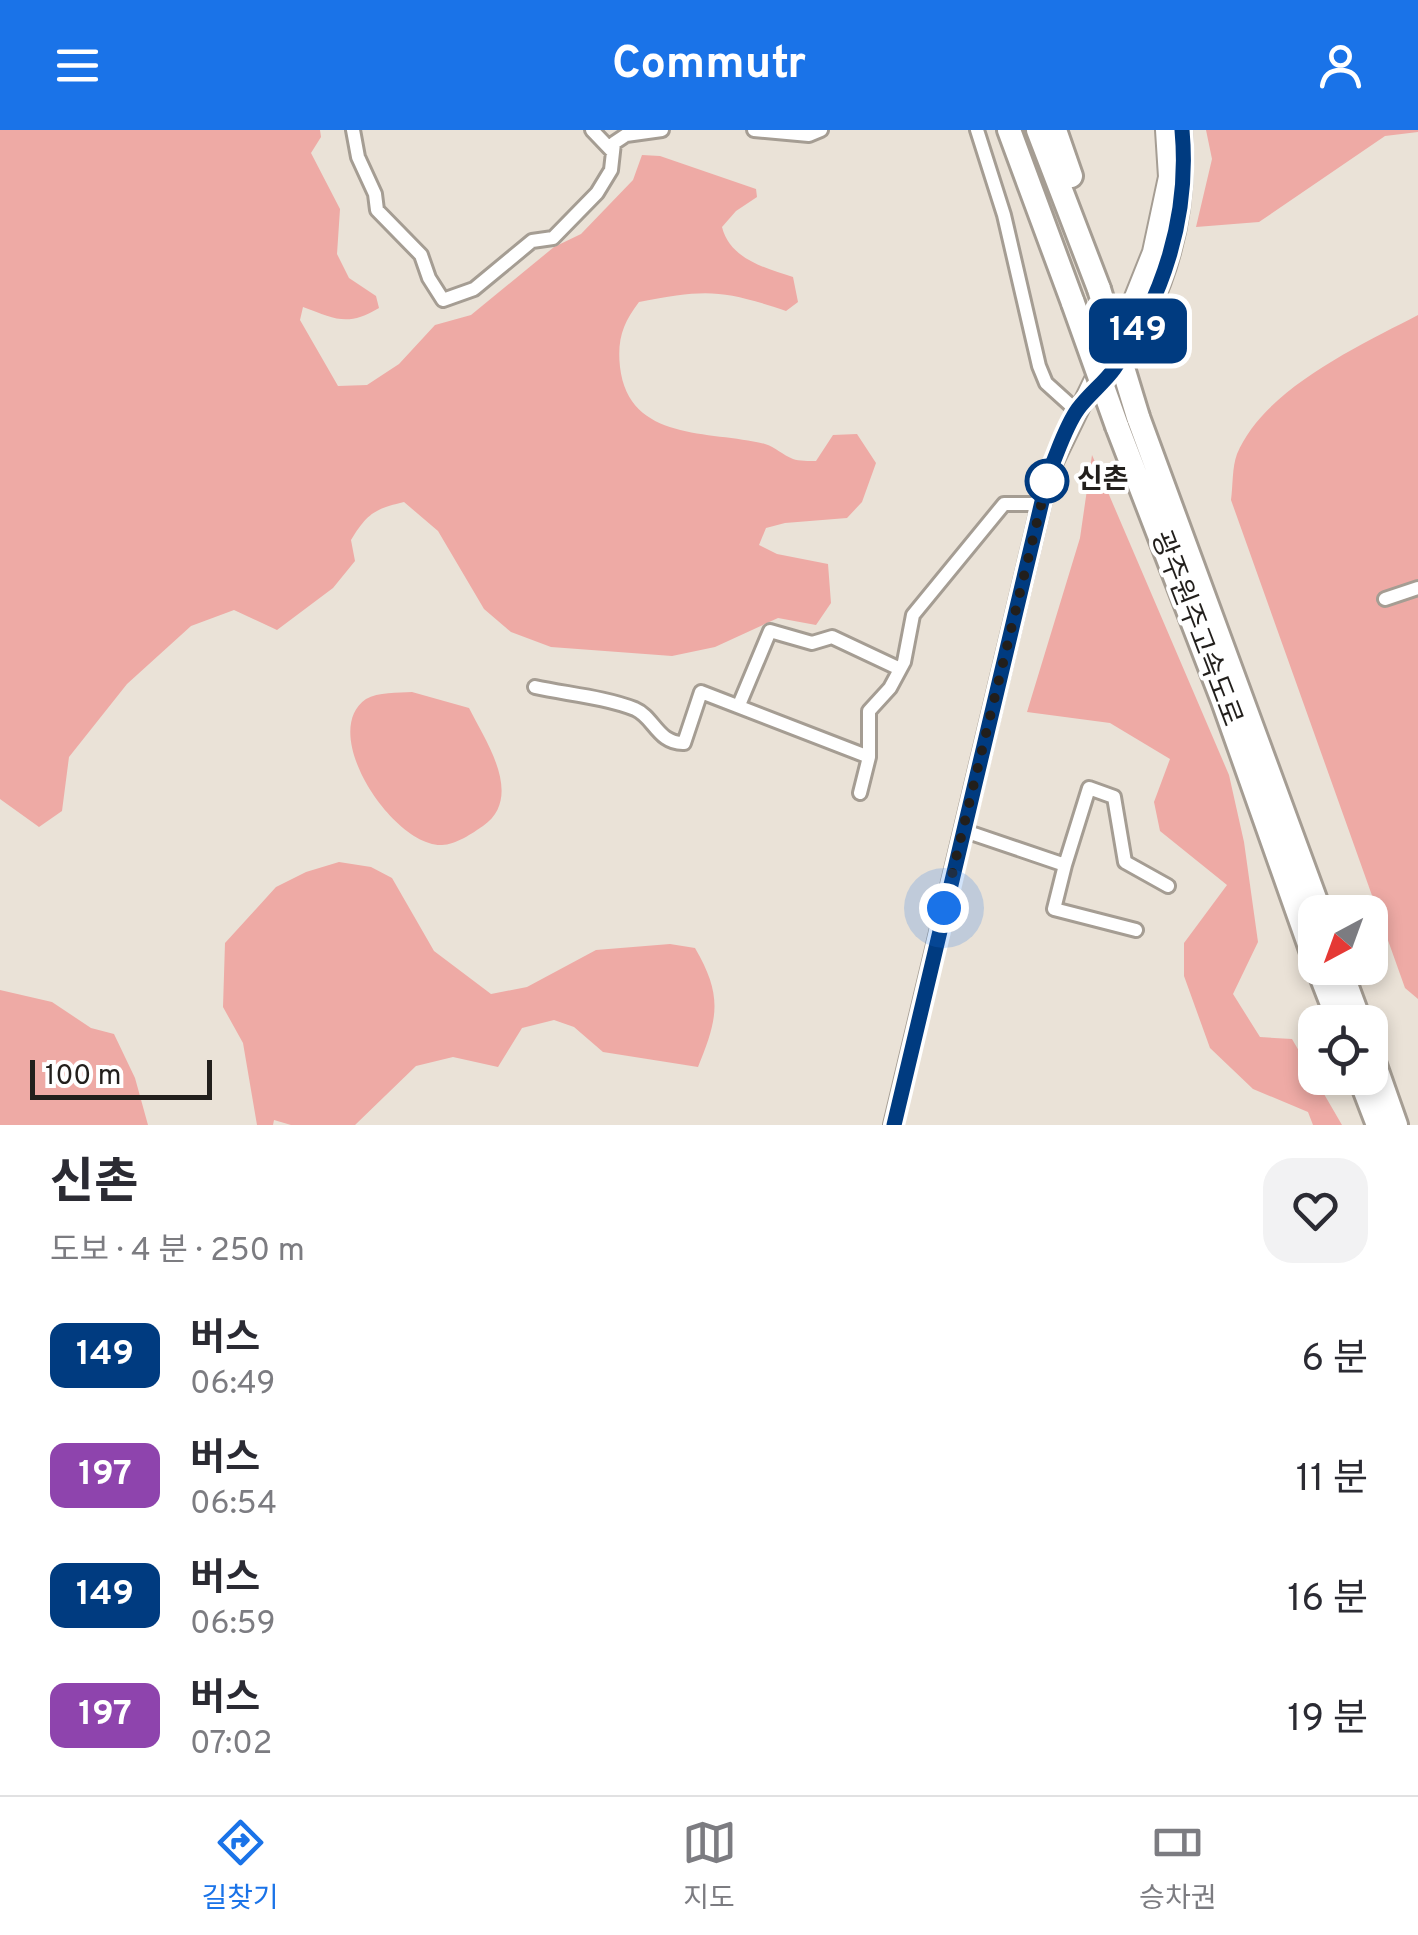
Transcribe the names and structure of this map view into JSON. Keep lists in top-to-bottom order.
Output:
{
  "streets": {
    "highway": ["광주원주고속도로"]
  },
  "places": ["신촌"],
  "lines": ["bus line 149"],
  "scale_bar": "100 m",
  "north": "bottom left",
  "page": {
    "header": "Commutr",
    "on_map": "149",
    "scale": "100 m",
    "heading": ["신촌", "도보 · 4 분 · 250 m"],
    "list": [
      {
        "mark": "149",
        "name": "버스",
        "note": "06:49",
        "value": "6 분"
      },
      {
        "mark": "197",
        "name": "버스",
        "note": "06:54",
        "value": "11 분"
      },
      {
        "mark": "149",
        "name": "버스",
        "note": "06:59",
        "value": "16 분"
      },
      {
        "mark": "197",
        "name": "버스",
        "note": "07:02",
        "value": "19 분"
      }
    ],
    "tabs": ["길찾기", "지도", "승차권"]
  }
}
